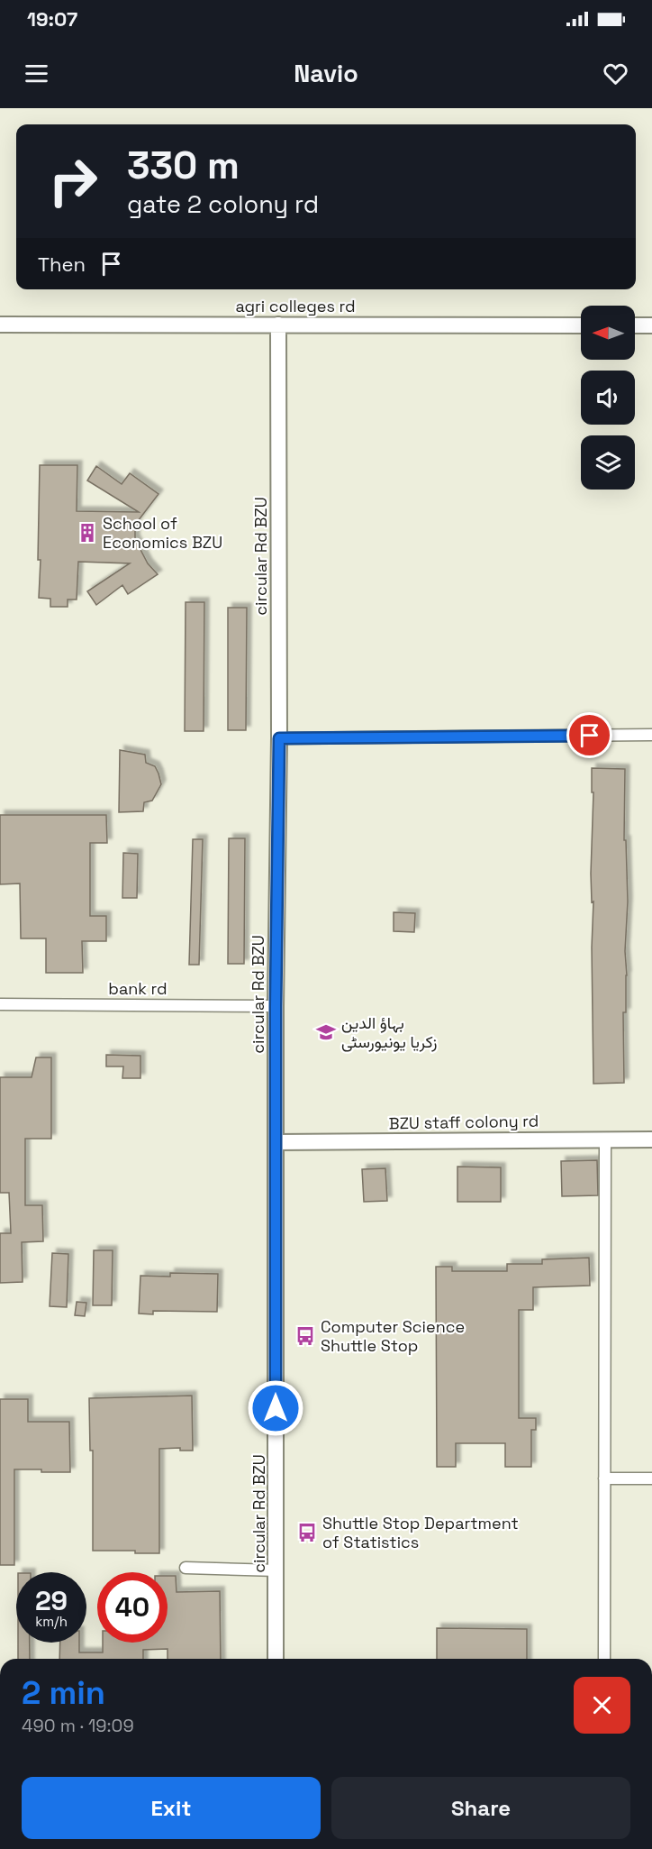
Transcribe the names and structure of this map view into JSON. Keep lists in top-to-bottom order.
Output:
{
  "streets": {
    "street": [
      "agri colleges rd",
      "circular Rd BZU",
      "bank rd",
      "BZU staff colony rd"
    ]
  },
  "crossings": [
    ["agri colleges rd", "circular Rd BZU"],
    ["circular Rd BZU", "bank rd"],
    ["circular Rd BZU", "BZU staff colony rd"]
  ],
  "places": {
    "building": ["School of Economics BZU"],
    "school or university": ["بہاؤ الدین زکریا یونیورسٹی"],
    "bus stop": ["Computer Science Shuttle Stop", "Shuttle Stop Department of Statistics"]
  },
  "north": "left",
  "page": {
    "status": "19:07",
    "header": "Navio",
    "turn": ["330 m", "gate 2 colony rd"],
    "then": "Then",
    "speed": "29 km/h",
    "limit": "40",
    "heading": ["2 min", "490 m · 19:09"],
    "buttons": ["Exit", "Share"]
  }
}
